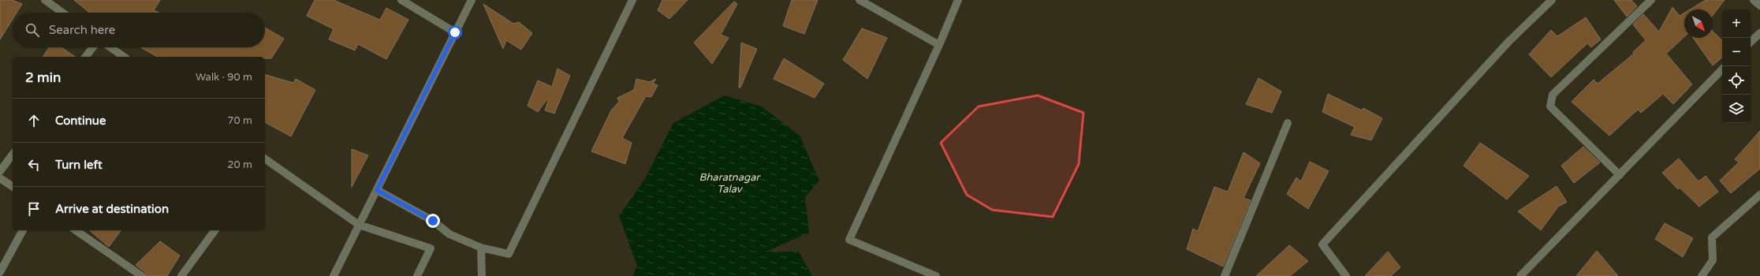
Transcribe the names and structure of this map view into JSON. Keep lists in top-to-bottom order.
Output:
{
  "water": ["Bharatnagar Talav"],
  "north": "bottom right",
  "page": {
    "map_buttons": ["+", "−"],
    "search": "Search here",
    "heading": ["2 min", "Walk · 90 m"],
    "list": [
      ["Continue", "70 m"],
      ["Turn left", "20 m"],
      "Arrive at destination"
    ]
  }
}
